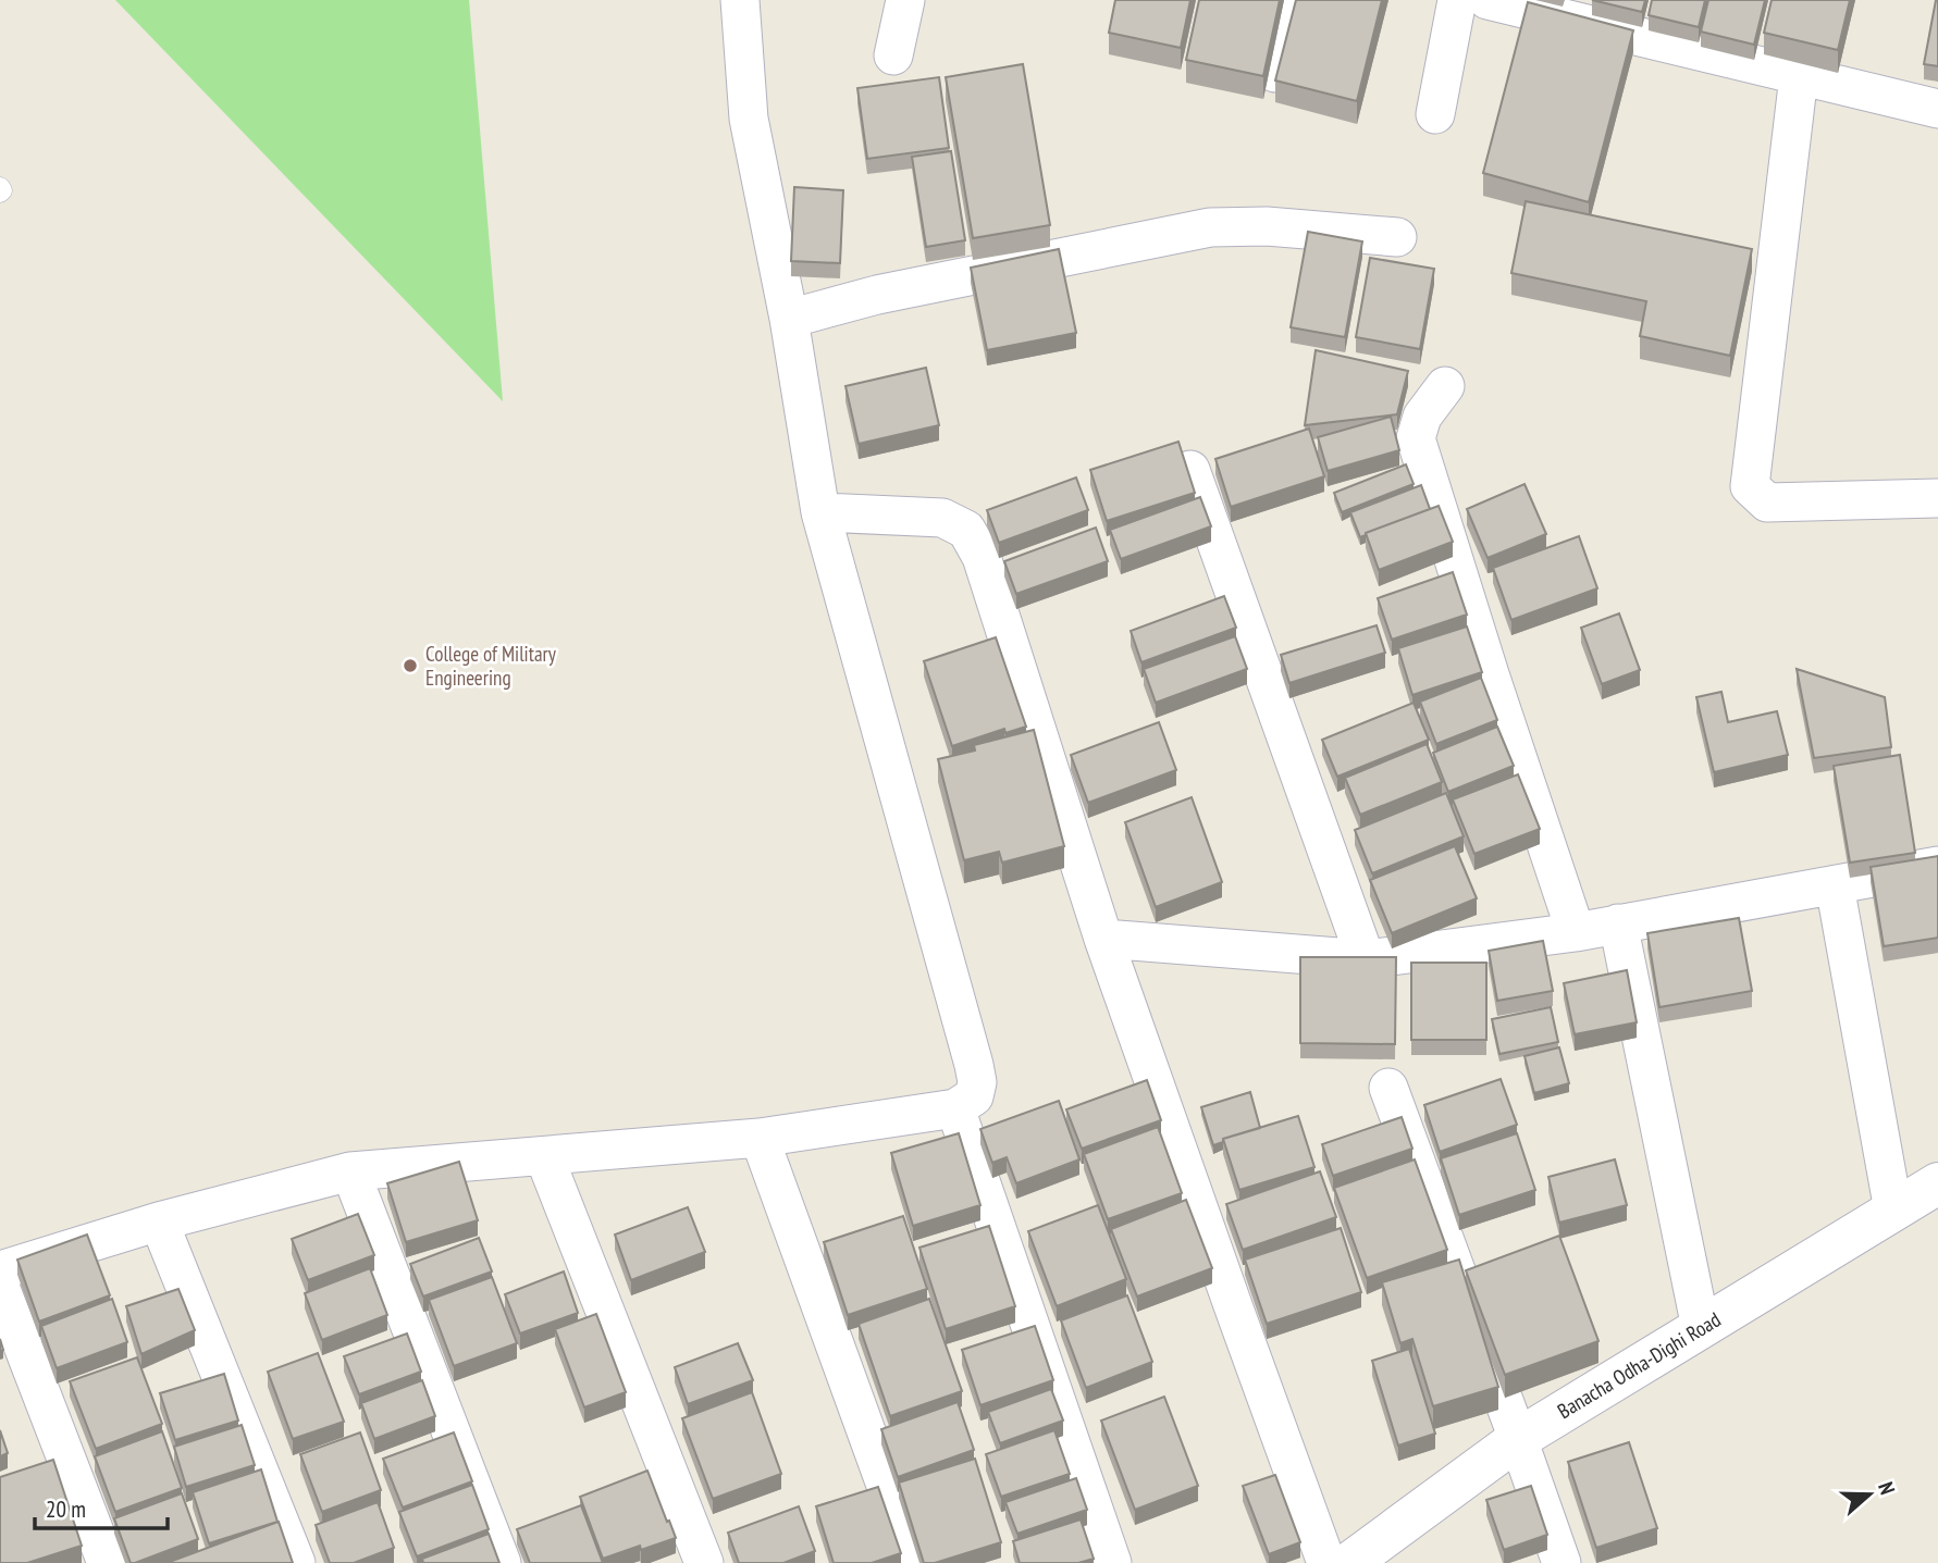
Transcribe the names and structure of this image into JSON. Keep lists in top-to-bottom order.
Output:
{
  "streets": {
    "street": ["Banacha Odha-Dighi Road"]
  },
  "places": ["College of Military Engineering"],
  "scale_bar": "20 m",
  "north": "right"
}
